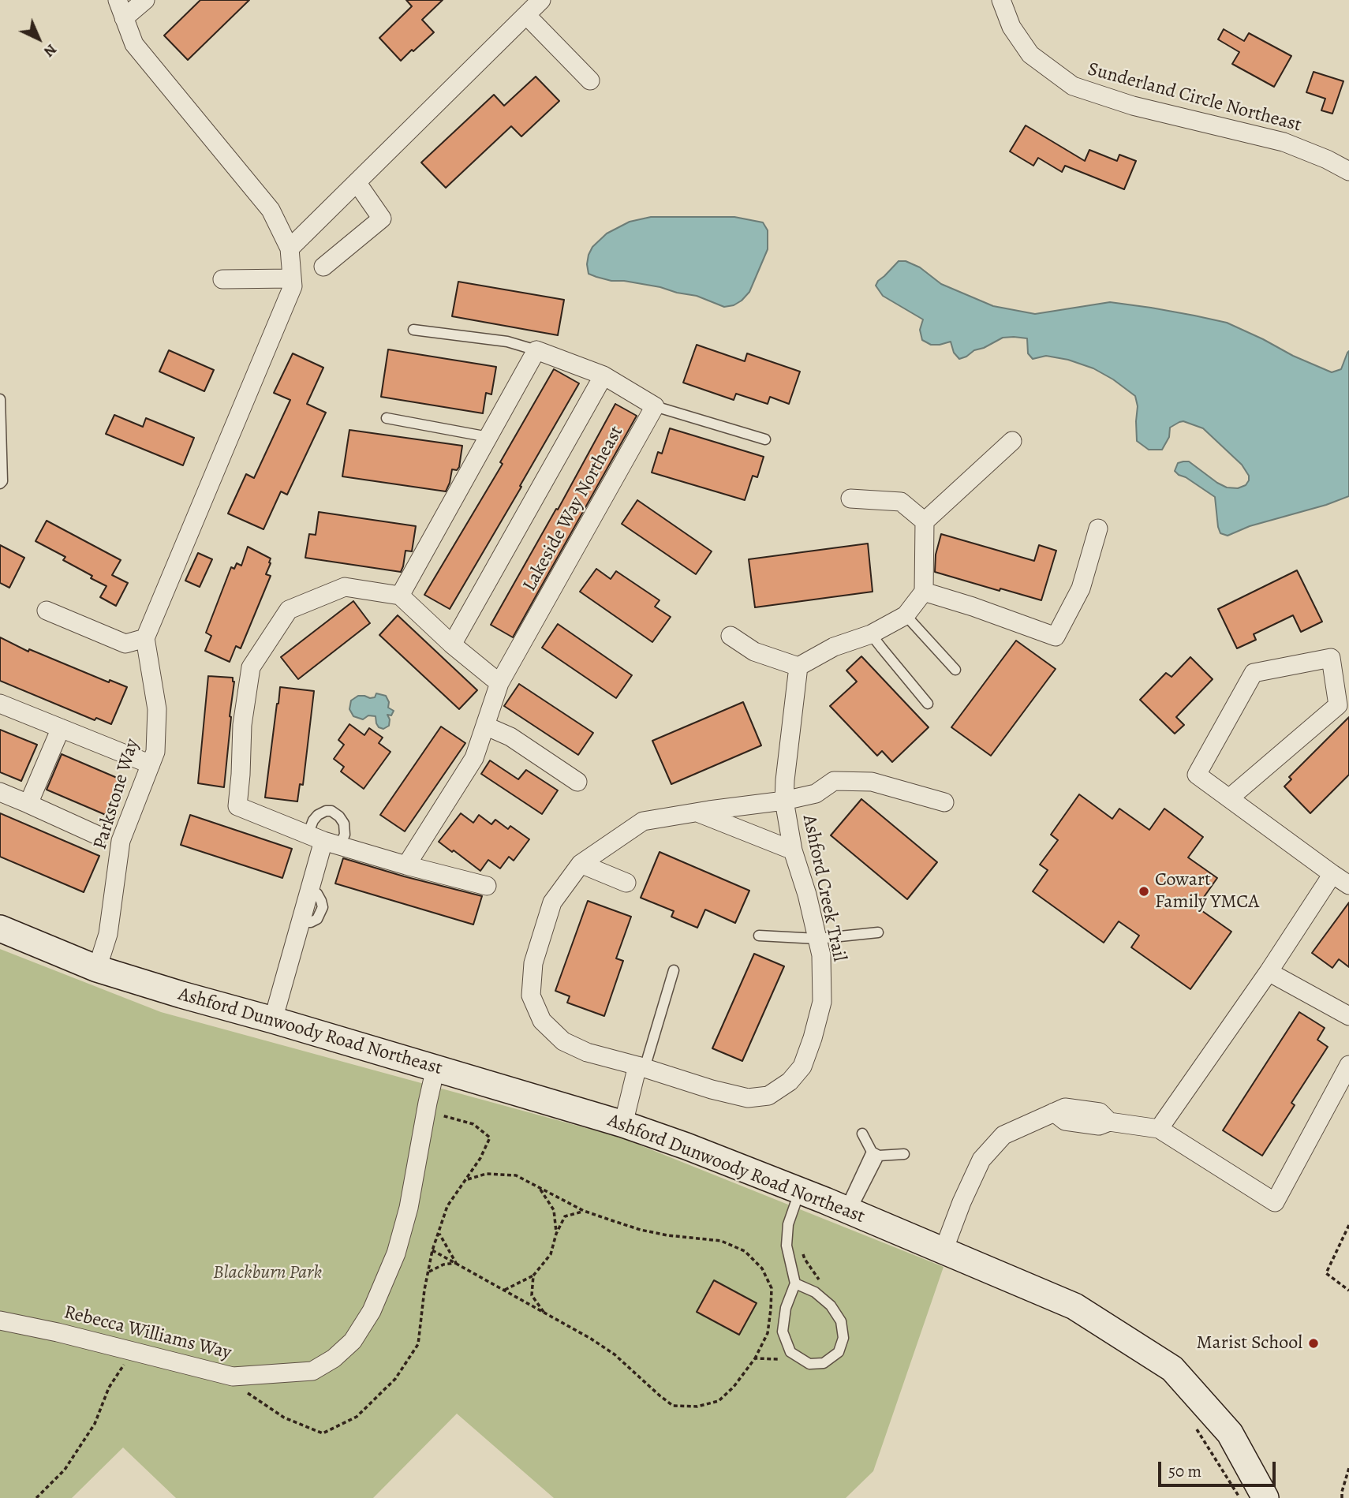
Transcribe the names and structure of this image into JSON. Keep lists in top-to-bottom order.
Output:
{
  "streets": {
    "main road": ["Ashford Dunwoody Road Northeast"],
    "street": [
      "Sunderland Circle Northeast",
      "Lakeside Way Northeast",
      "Parkstone Way",
      "Ashford Creek Trail",
      "Rebecca Williams Way"
    ]
  },
  "crossings": [
    ["Parkstone Way", "Ashford Dunwoody Road Northeast"],
    ["Ashford Dunwoody Road Northeast", "Rebecca Williams Way"]
  ],
  "parks": ["Blackburn Park"],
  "places": ["Cowart Family YMCA", "Marist School"],
  "scale_bar": "50 m",
  "north": "bottom right"
}
